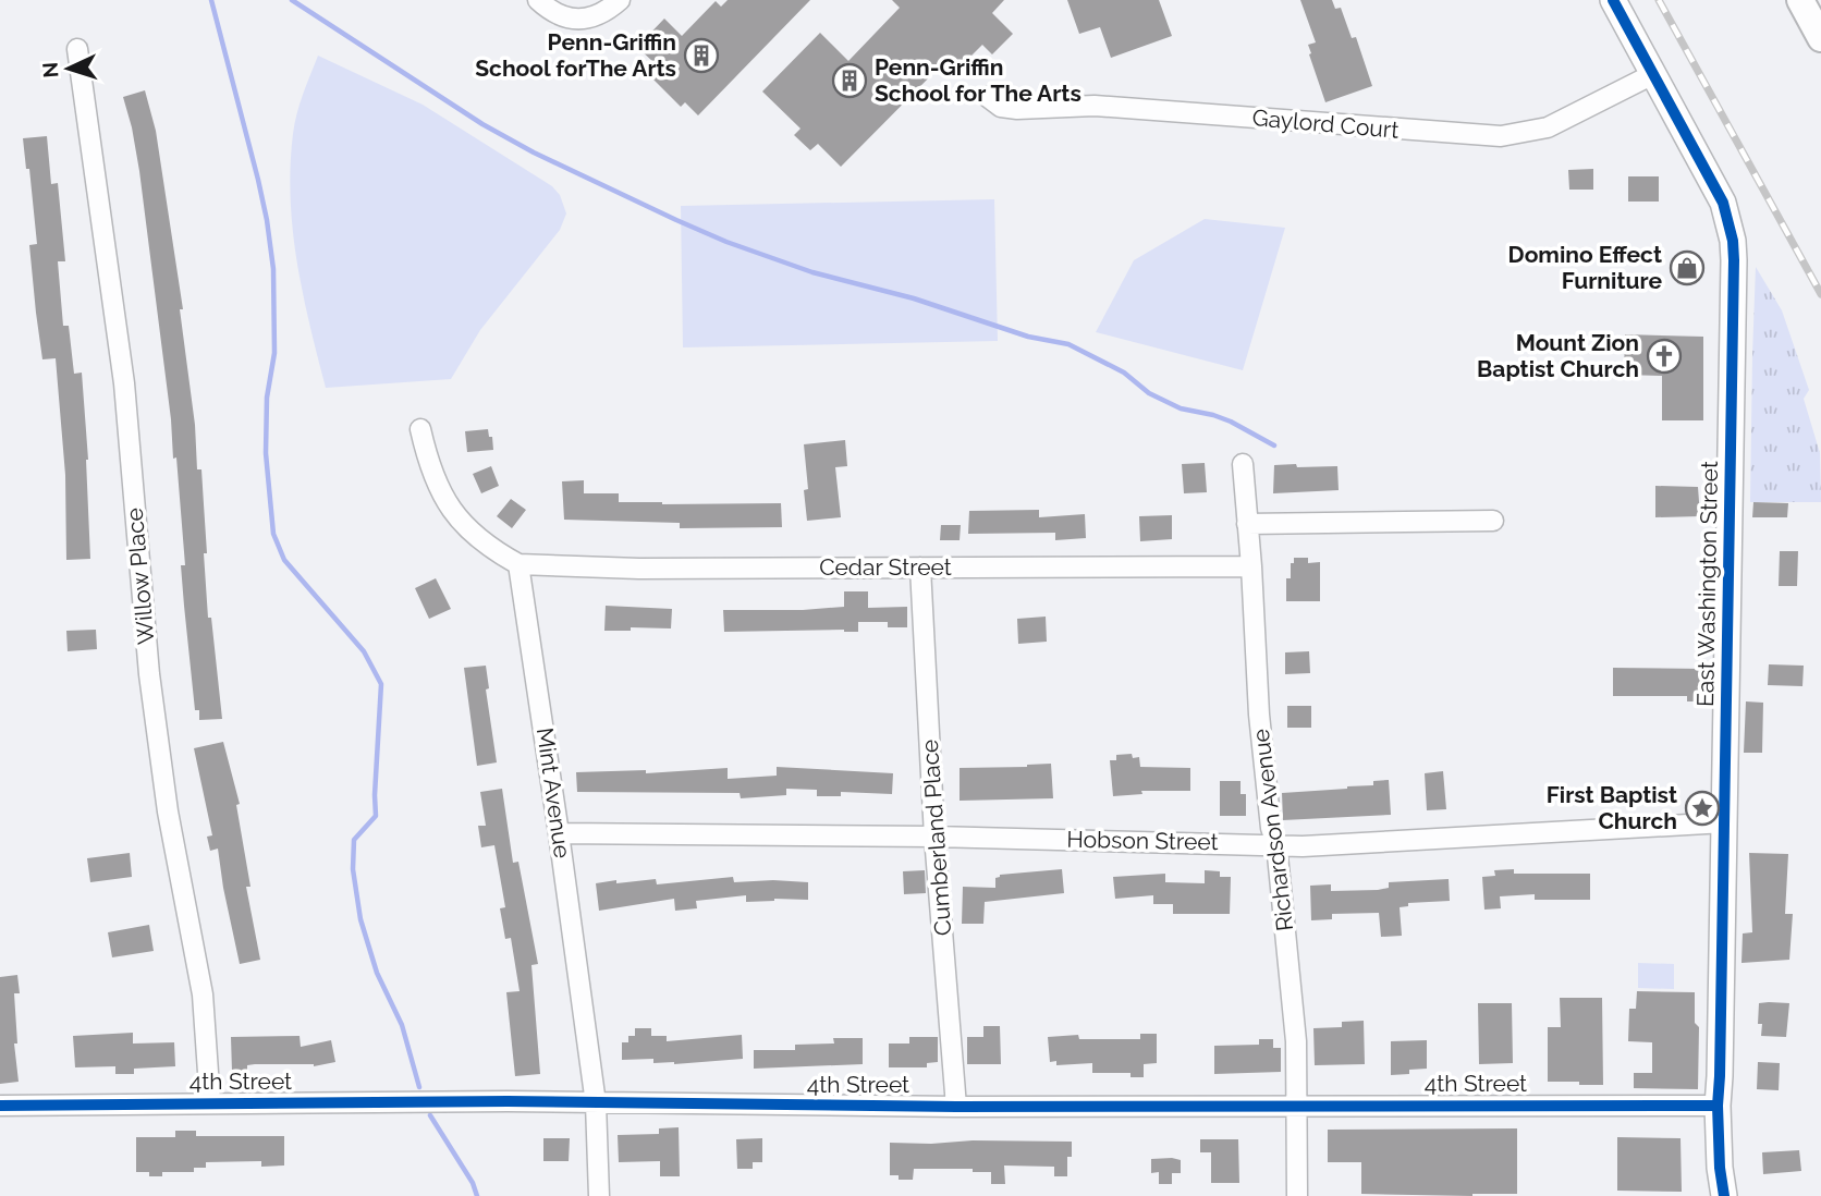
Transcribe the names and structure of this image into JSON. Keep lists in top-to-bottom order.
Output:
{
  "streets": {
    "street": [
      "Gaylord Court",
      "Cedar Street",
      "Willow Place",
      "East Washington Street",
      "Mint Avenue",
      "Richardson Avenue",
      "Cumberland Place",
      "Hobson Street",
      "4th Street"
    ]
  },
  "crossings": [
    ["Gaylord Court", "East Washington Street"],
    ["Cedar Street", "Mint Avenue"],
    ["Cedar Street", "Richardson Avenue"],
    ["Cedar Street", "Cumberland Place"],
    ["Willow Place", "4th Street"],
    ["East Washington Street", "Hobson Street"],
    ["East Washington Street", "4th Street"],
    ["Mint Avenue", "Hobson Street"],
    ["Mint Avenue", "4th Street"],
    ["Richardson Avenue", "Hobson Street"],
    ["Richardson Avenue", "4th Street"],
    ["Cumberland Place", "Hobson Street"],
    ["Cumberland Place", "4th Street"]
  ],
  "places": {
    "building": ["Penn-Griffin School forThe Arts", "Penn-Griffin School for The Arts"],
    "shop": ["Domino Effect Furniture"],
    "church": ["Mount Zion Baptist Church"],
    "place": ["First Baptist Church"]
  },
  "north": "left"
}
